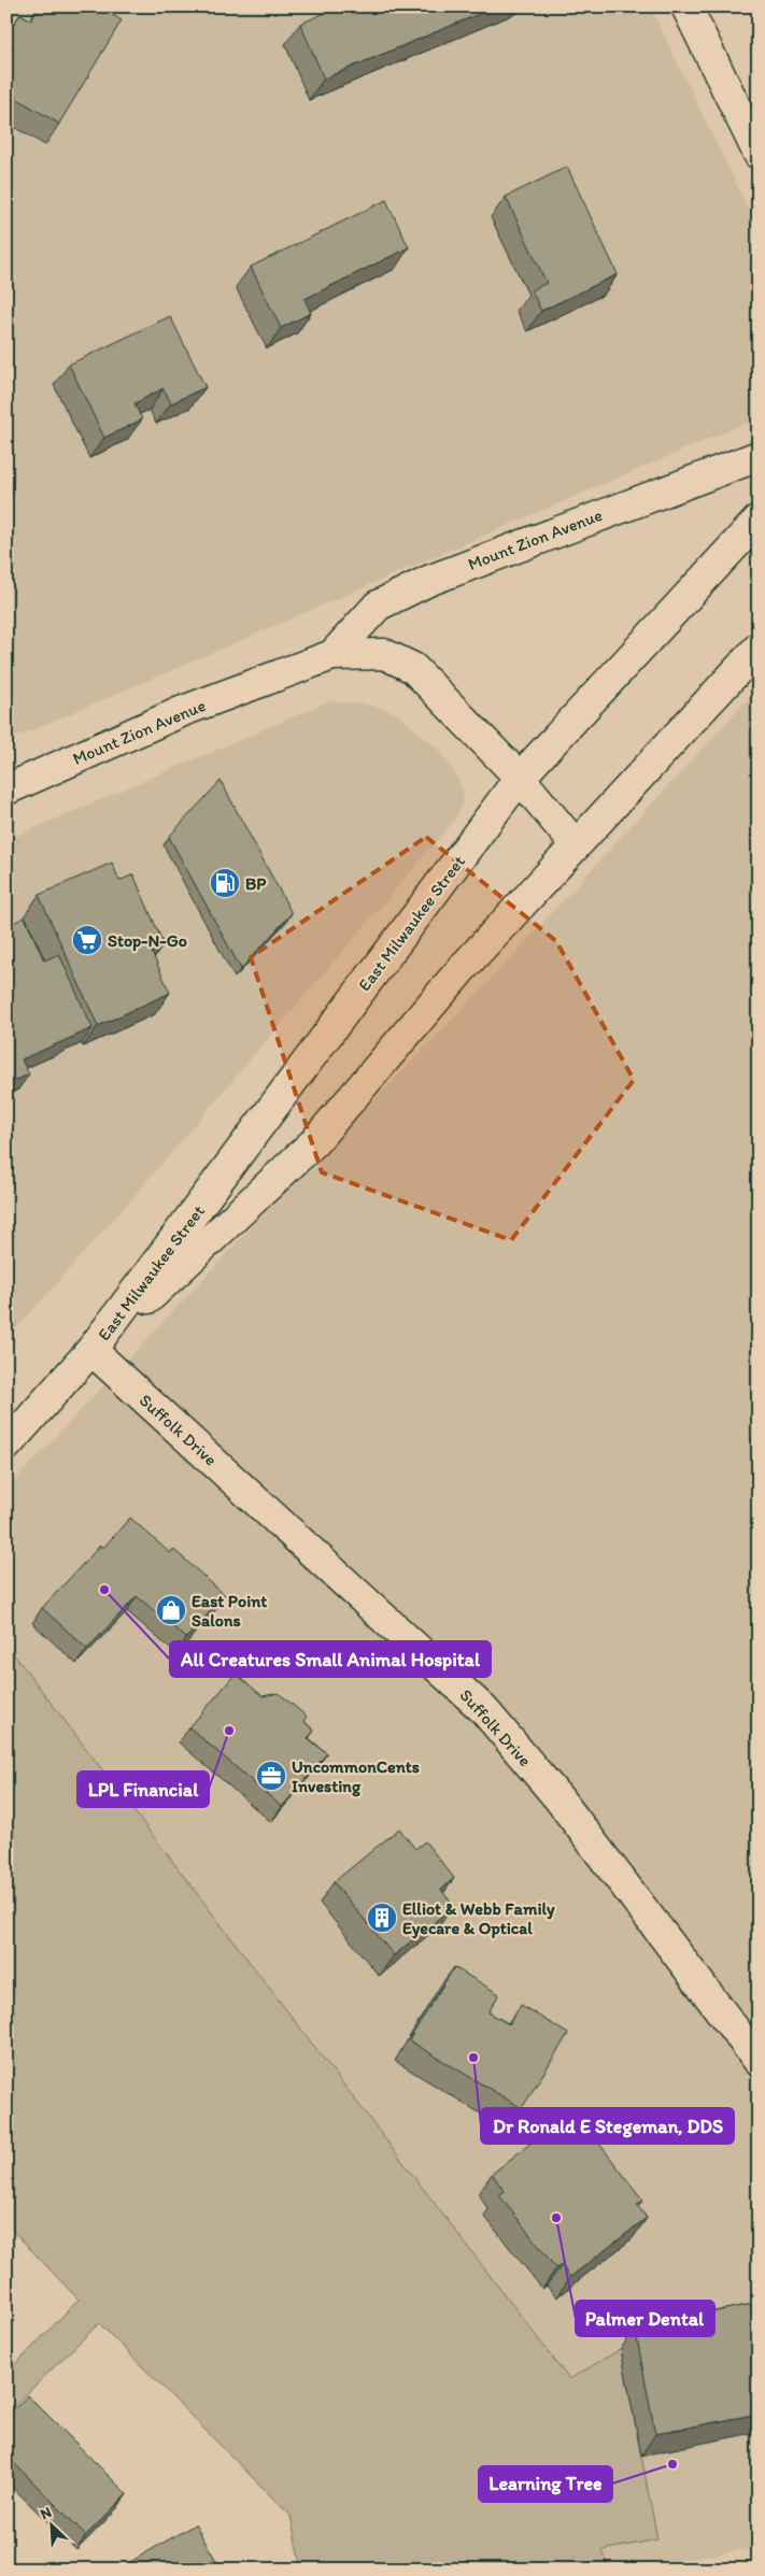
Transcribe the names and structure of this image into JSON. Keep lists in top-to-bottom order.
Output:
{
  "streets": {
    "main road": ["Mount Zion Avenue", "East Milwaukee Street", "Suffolk Drive"]
  },
  "crossings": [
    ["Mount Zion Avenue", "East Milwaukee Street"],
    ["East Milwaukee Street", "Suffolk Drive"]
  ],
  "places": {
    "fuel station": ["BP"],
    "supermarket": ["Stop-N-Go"],
    "other": [
      "All Creatures Small Animal Hospital",
      "LPL Financial",
      "Dr Ronald E Stegeman, DDS",
      "Palmer Dental",
      "Learning Tree"
    ],
    "shop": ["East Point Salons"],
    "office": ["UncommonCents Investing"],
    "building": ["Elliot & Webb Family Eyecare & Optical"]
  },
  "north": "top left"
}
